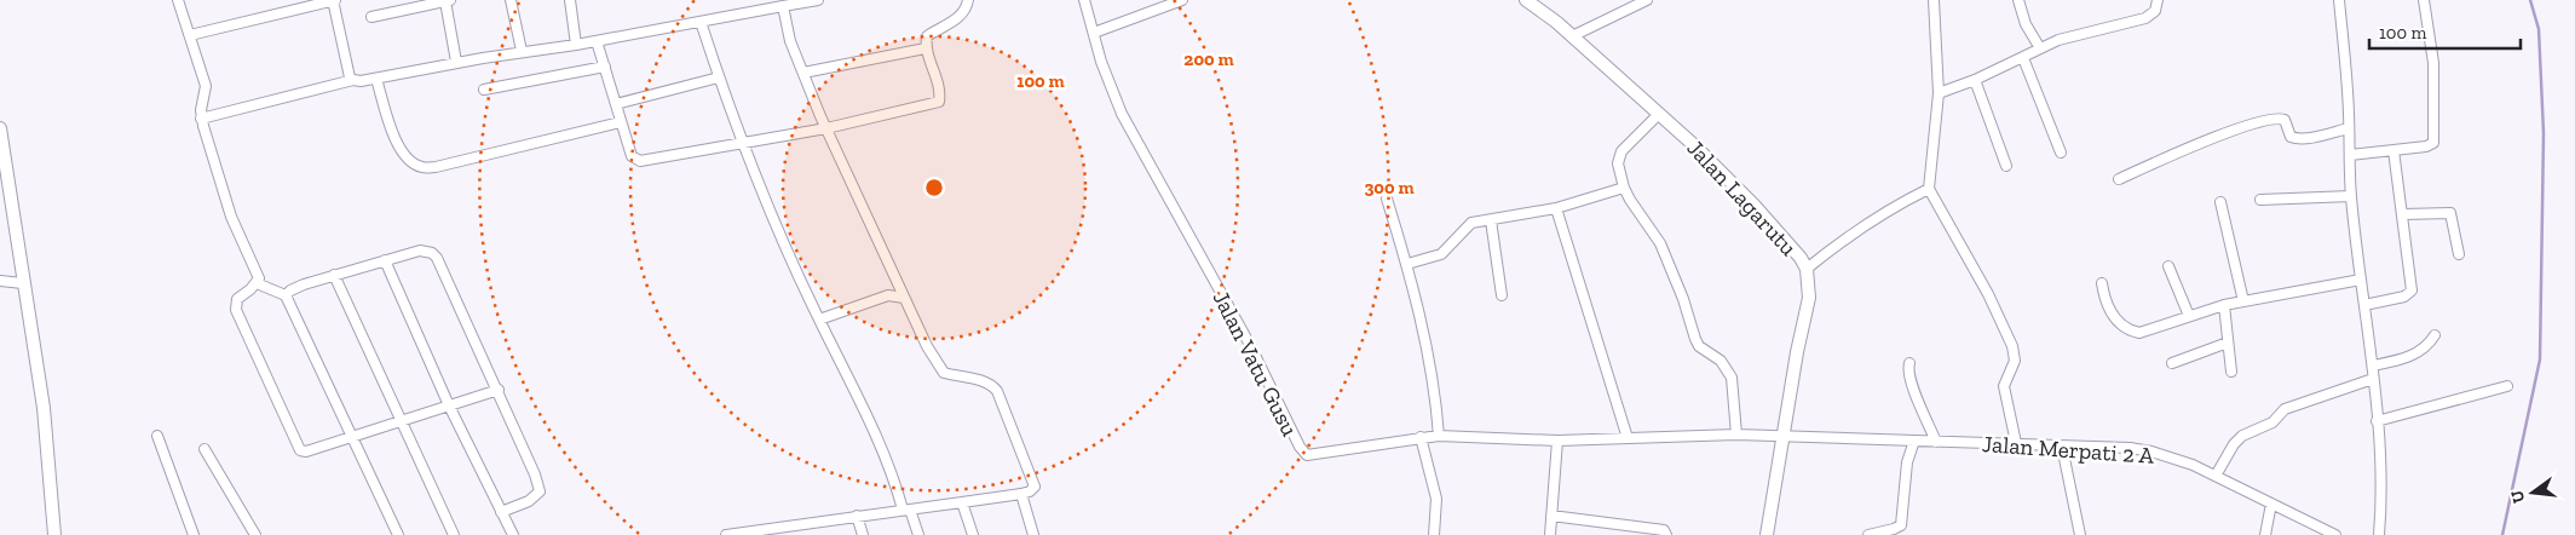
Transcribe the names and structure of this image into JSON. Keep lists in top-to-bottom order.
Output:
{
  "streets": {
    "street": ["Jalan Lagarutu", "Jalan Vatu Gusu", "Jalan Merpati 2 A"]
  },
  "crossings": [
    ["Jalan Lagarutu", "Jalan Vatu Gusu"],
    ["Jalan Lagarutu", "Jalan Merpati 2 A"],
    ["Jalan Vatu Gusu", "Jalan Merpati 2 A"]
  ],
  "scale_bar": "100 m",
  "north": "left",
  "rings": ["200 m", "100 m", "300 m"]
}
